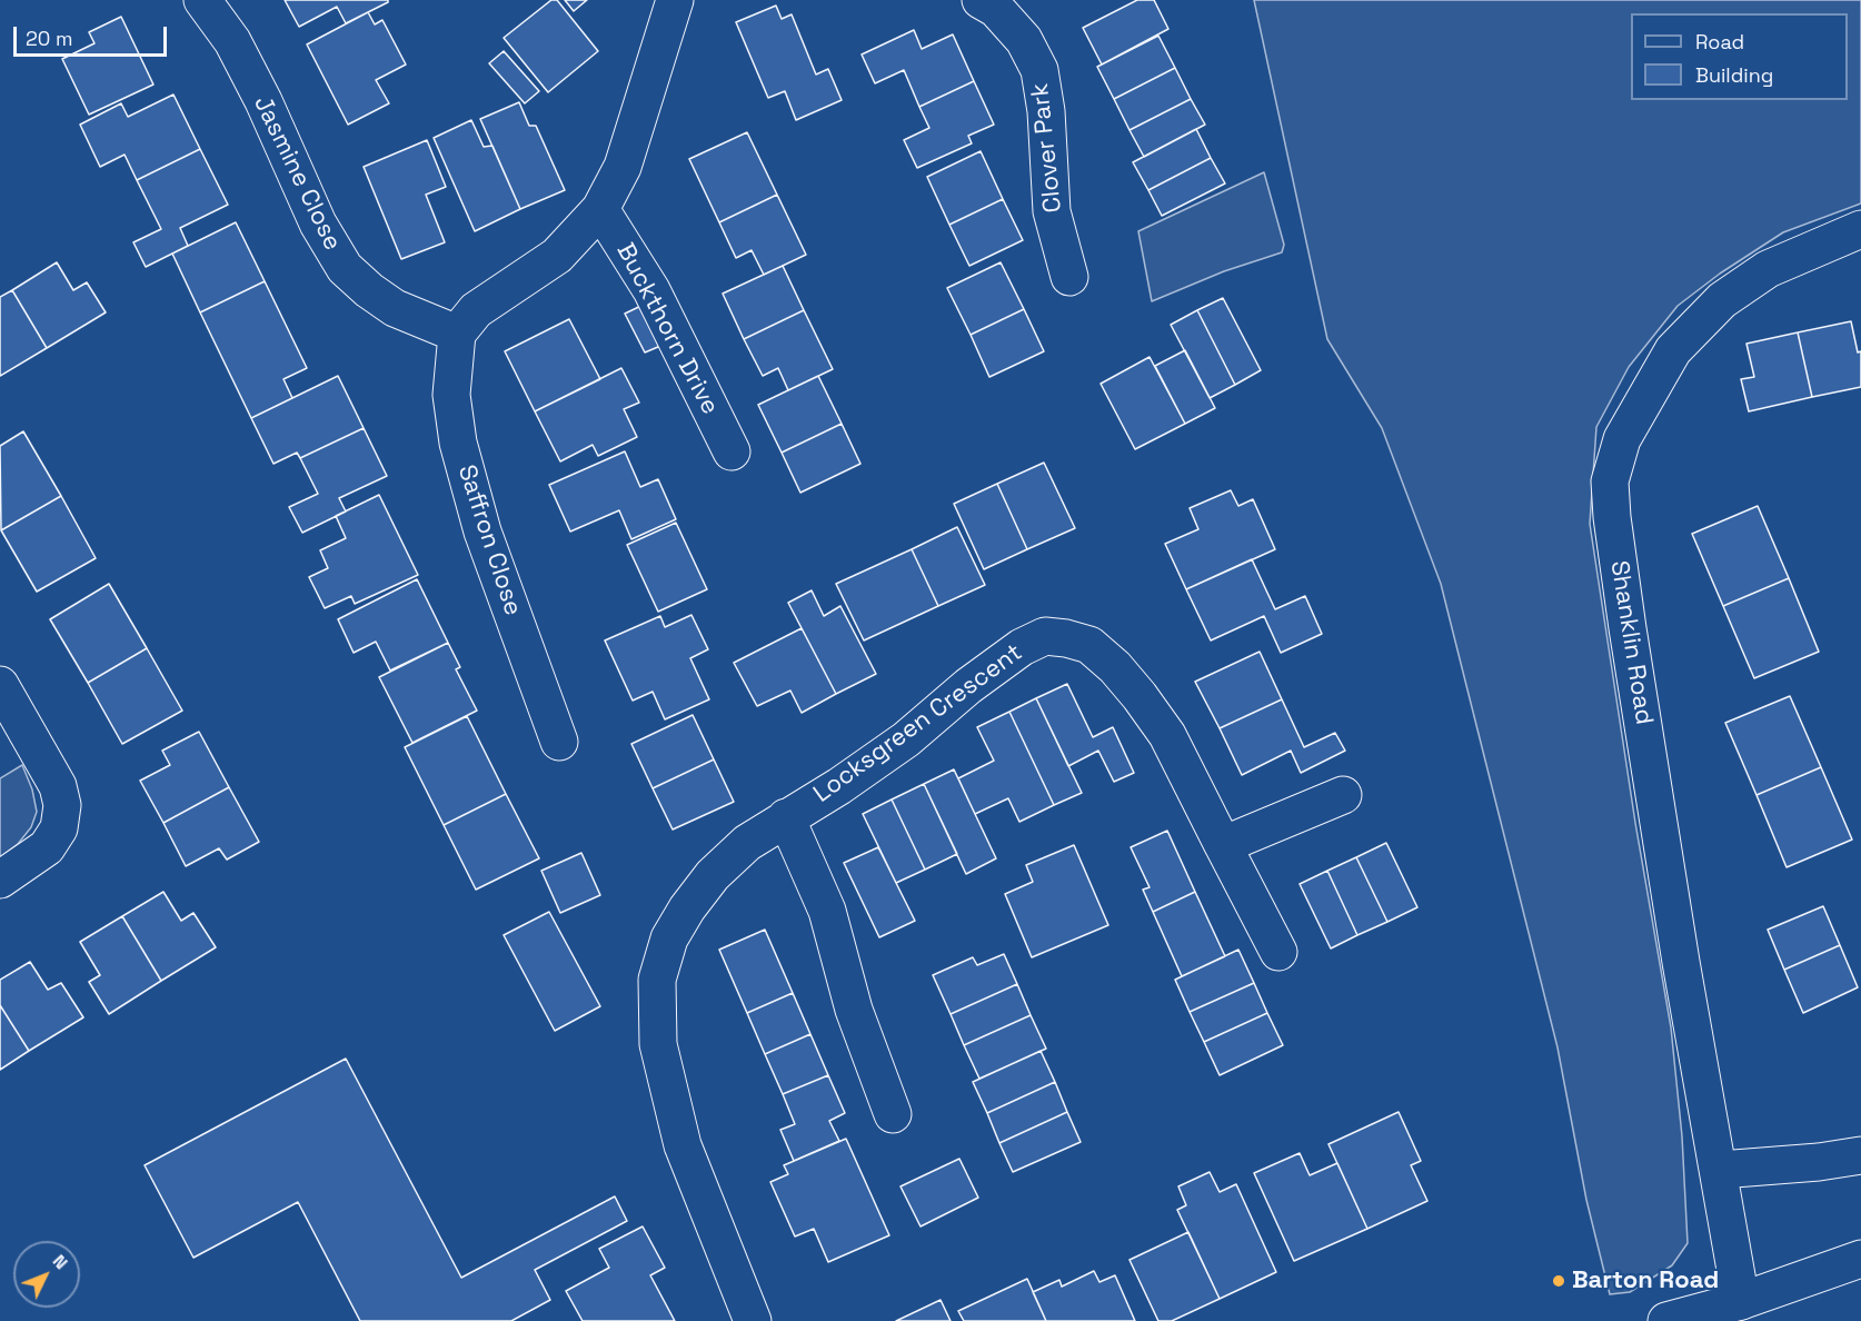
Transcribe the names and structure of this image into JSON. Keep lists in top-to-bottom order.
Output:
{
  "streets": {
    "street": [
      "Clover Park",
      "Jasmine Close",
      "Buckthorn Drive",
      "Saffron Close",
      "Shanklin Road",
      "Locksgreen Crescent"
    ]
  },
  "crossings": [
    ["Jasmine Close", "Buckthorn Drive"],
    ["Jasmine Close", "Saffron Close"],
    ["Buckthorn Drive", "Saffron Close"]
  ],
  "places": ["Barton Road"],
  "legend": ["Road", "Building"],
  "scale_bar": "20 m",
  "north": "top right"
}
